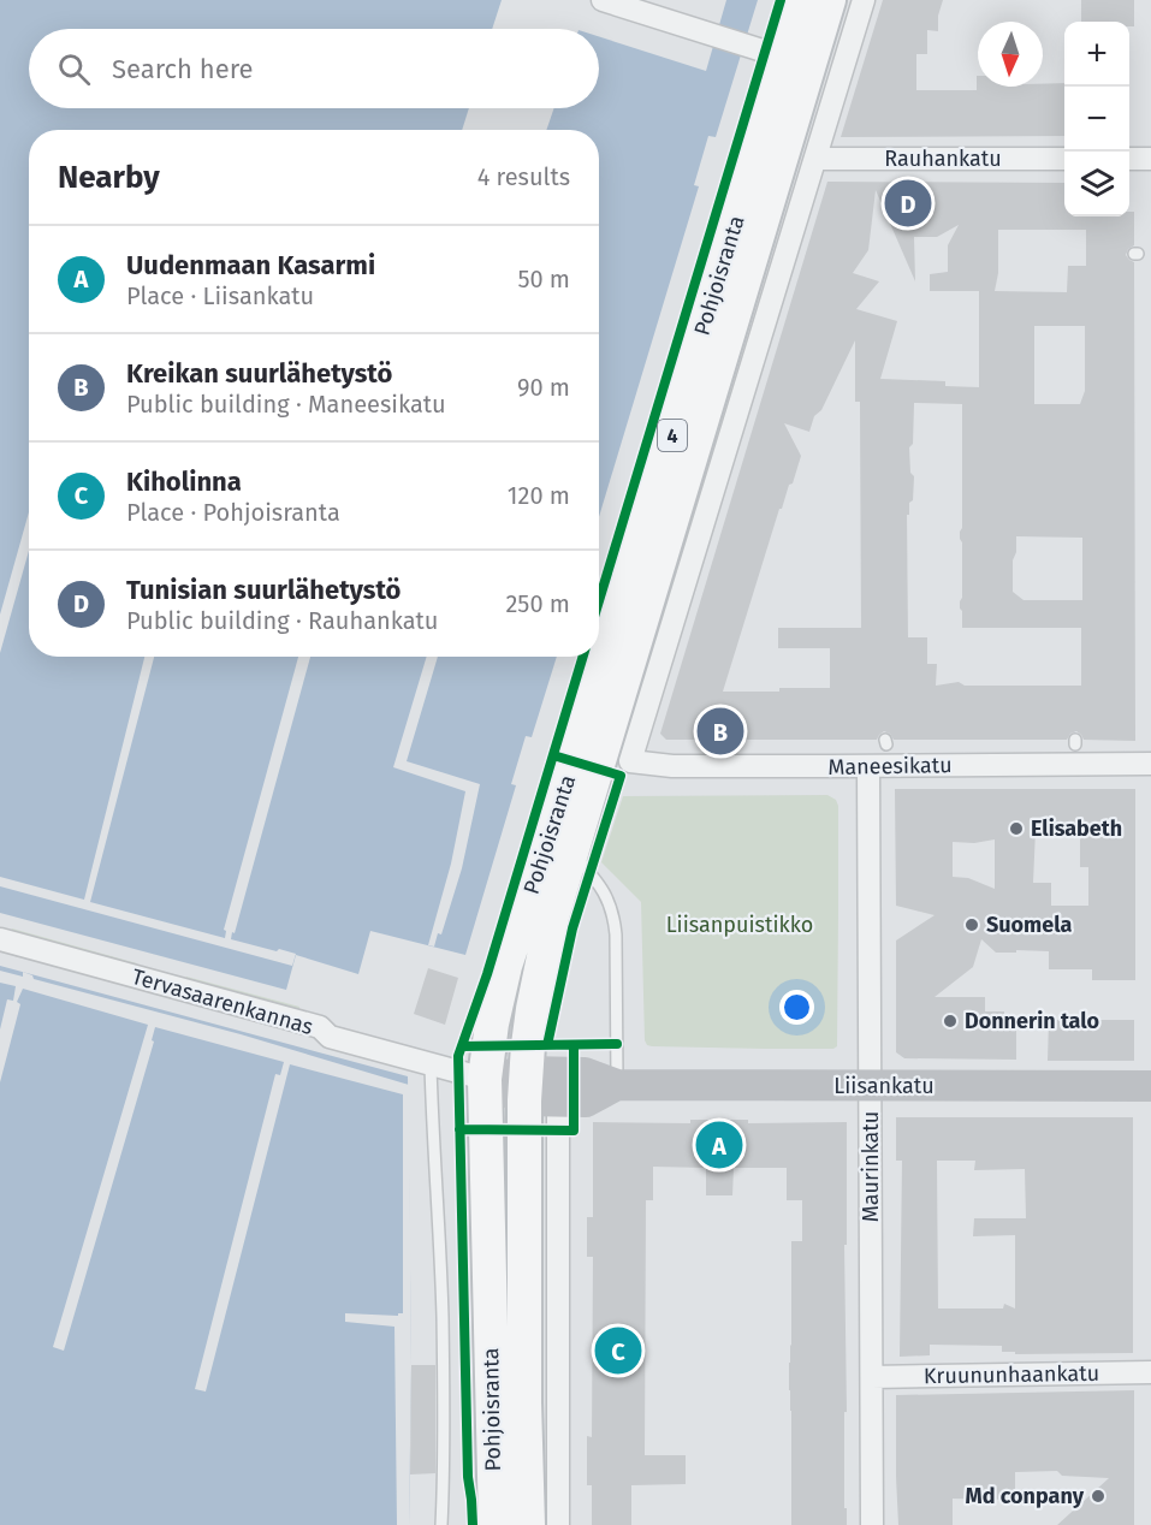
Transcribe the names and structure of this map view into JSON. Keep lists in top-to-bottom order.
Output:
{
  "streets": {
    "main road": ["Pohjoisranta", "4"],
    "street": [
      "Rauhankatu",
      "Maneesikatu",
      "Tervasaarenkannas",
      "Liisankatu",
      "Maurinkatu",
      "Kruununhaankatu"
    ]
  },
  "crossings": [
    ["Rauhankatu", "Maneesikatu"],
    ["Pohjoisranta", "Tervasaarenkannas"],
    ["Pohjoisranta", "Liisankatu"],
    ["Maneesikatu", "Maurinkatu"],
    ["Tervasaarenkannas", "Liisankatu"],
    ["Liisankatu", "Maurinkatu"],
    ["Maurinkatu", "Kruununhaankatu"]
  ],
  "parks": ["Liisanpuistikko"],
  "places": [
    "Elisabeth",
    "Suomela",
    "Donnerin talo",
    "Md conpany"
  ],
  "north": "bottom",
  "page": {
    "map_buttons": ["+", "−"],
    "search": "Search here",
    "heading": ["Nearby", "4 results"],
    "pins": [
      "D",
      "B",
      "A",
      "C"
    ],
    "list": [
      {
        "mark": "A",
        "name": "Uudenmaan Kasarmi",
        "note": "Place · Liisankatu",
        "value": "50 m"
      },
      {
        "mark": "B",
        "name": "Kreikan suurlähetystö",
        "note": "Public building · Maneesikatu",
        "value": "90 m"
      },
      {
        "mark": "C",
        "name": "Kiholinna",
        "note": "Place · Pohjoisranta",
        "value": "120 m"
      },
      {
        "mark": "D",
        "name": "Tunisian suurlähetystö",
        "note": "Public building · Rauhankatu",
        "value": "250 m"
      }
    ]
  }
}
